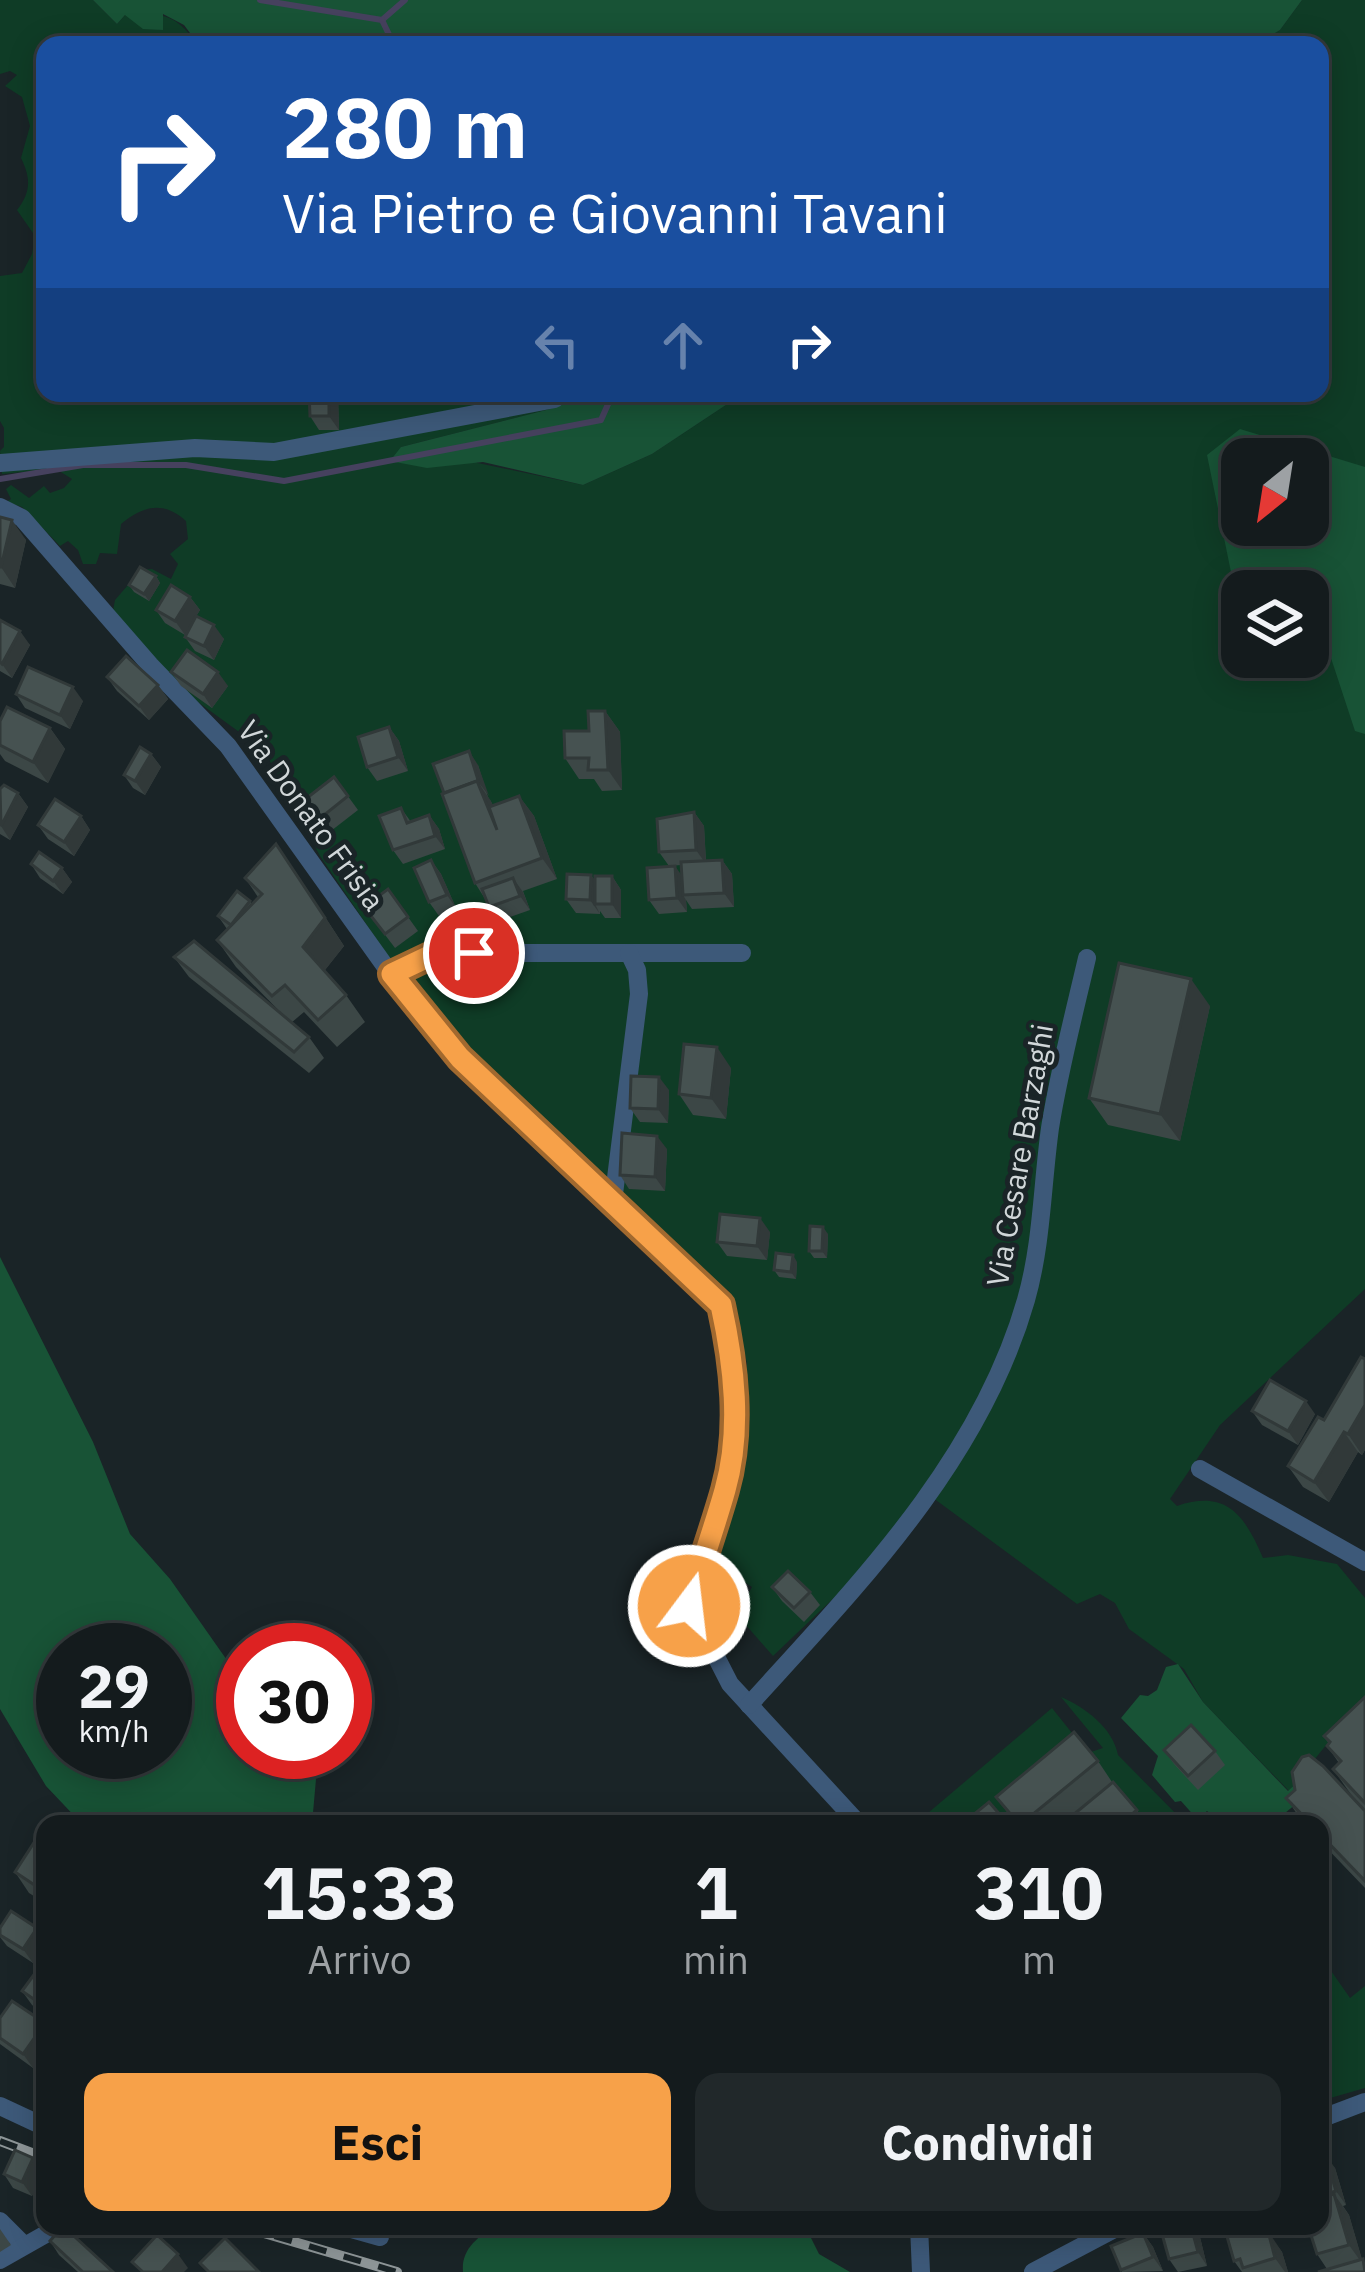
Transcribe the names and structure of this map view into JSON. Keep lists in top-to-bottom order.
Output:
{
  "streets": {
    "street": ["Via Donato Frisia", "Via Cesare Barzaghi"]
  },
  "crossings": [
    ["Via Donato Frisia", "Via Cesare Barzaghi"]
  ],
  "north": "bottom left",
  "page": {
    "turn": ["280 m", "Via Pietro e Giovanni Tavani"],
    "speed": "29 km/h",
    "limit": "30",
    "eta": [
      "15:33",
      "Arrivo",
      "1",
      "min",
      "310",
      "m"
    ],
    "buttons": ["Esci", "Condividi"]
  }
}
